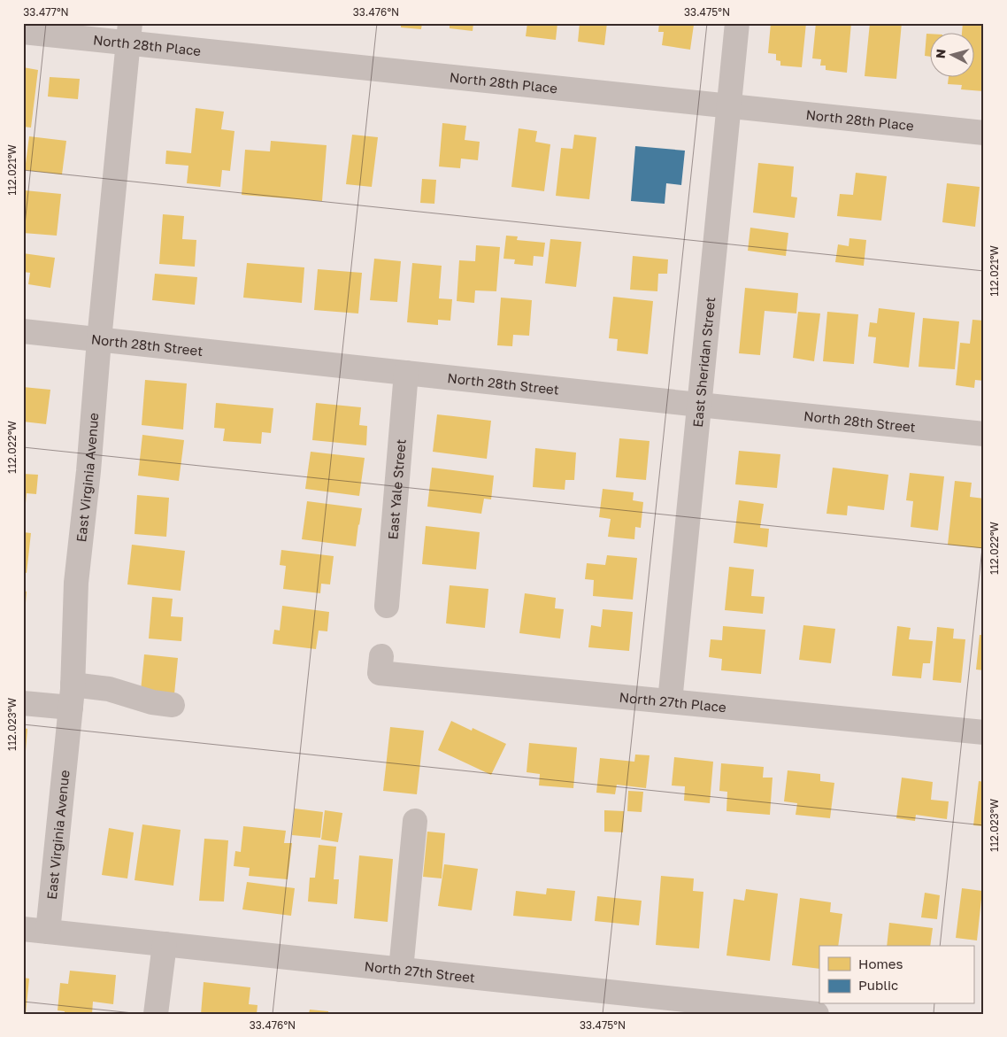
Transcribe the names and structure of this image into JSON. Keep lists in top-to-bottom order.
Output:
{
  "streets": {
    "street": [
      "North 28th Place",
      "North 28th Street",
      "East Sheridan Street",
      "East Virginia Avenue",
      "East Yale Street",
      "North 27th Place",
      "North 27th Street"
    ]
  },
  "crossings": [
    ["North 28th Place", "East Sheridan Street"],
    ["North 28th Place", "East Virginia Avenue"],
    ["North 28th Street", "East Sheridan Street"],
    ["North 28th Street", "East Virginia Avenue"],
    ["North 28th Street", "East Yale Street"],
    ["East Sheridan Street", "North 27th Place"],
    ["East Virginia Avenue", "North 27th Street"]
  ],
  "legend": ["Homes", "Public"],
  "north": "left",
  "coordinates": [
    "33.477°N",
    "33.476°N",
    "33.475°N",
    "112.021°W",
    "112.022°W",
    "112.023°W"
  ]
}
